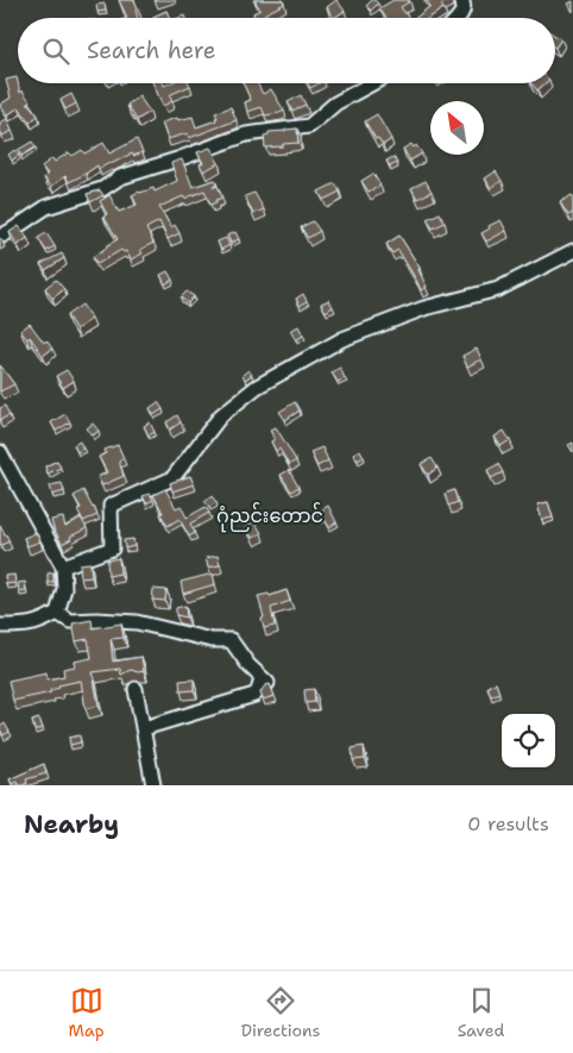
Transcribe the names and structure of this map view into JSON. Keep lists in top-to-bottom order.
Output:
{
  "districts": ["ဂုံညင်းတောင်"],
  "north": "top left",
  "page": {
    "search": "Search here",
    "heading": ["Nearby", "0 results"],
    "nav": ["Map", "Directions", "Saved"]
  }
}
